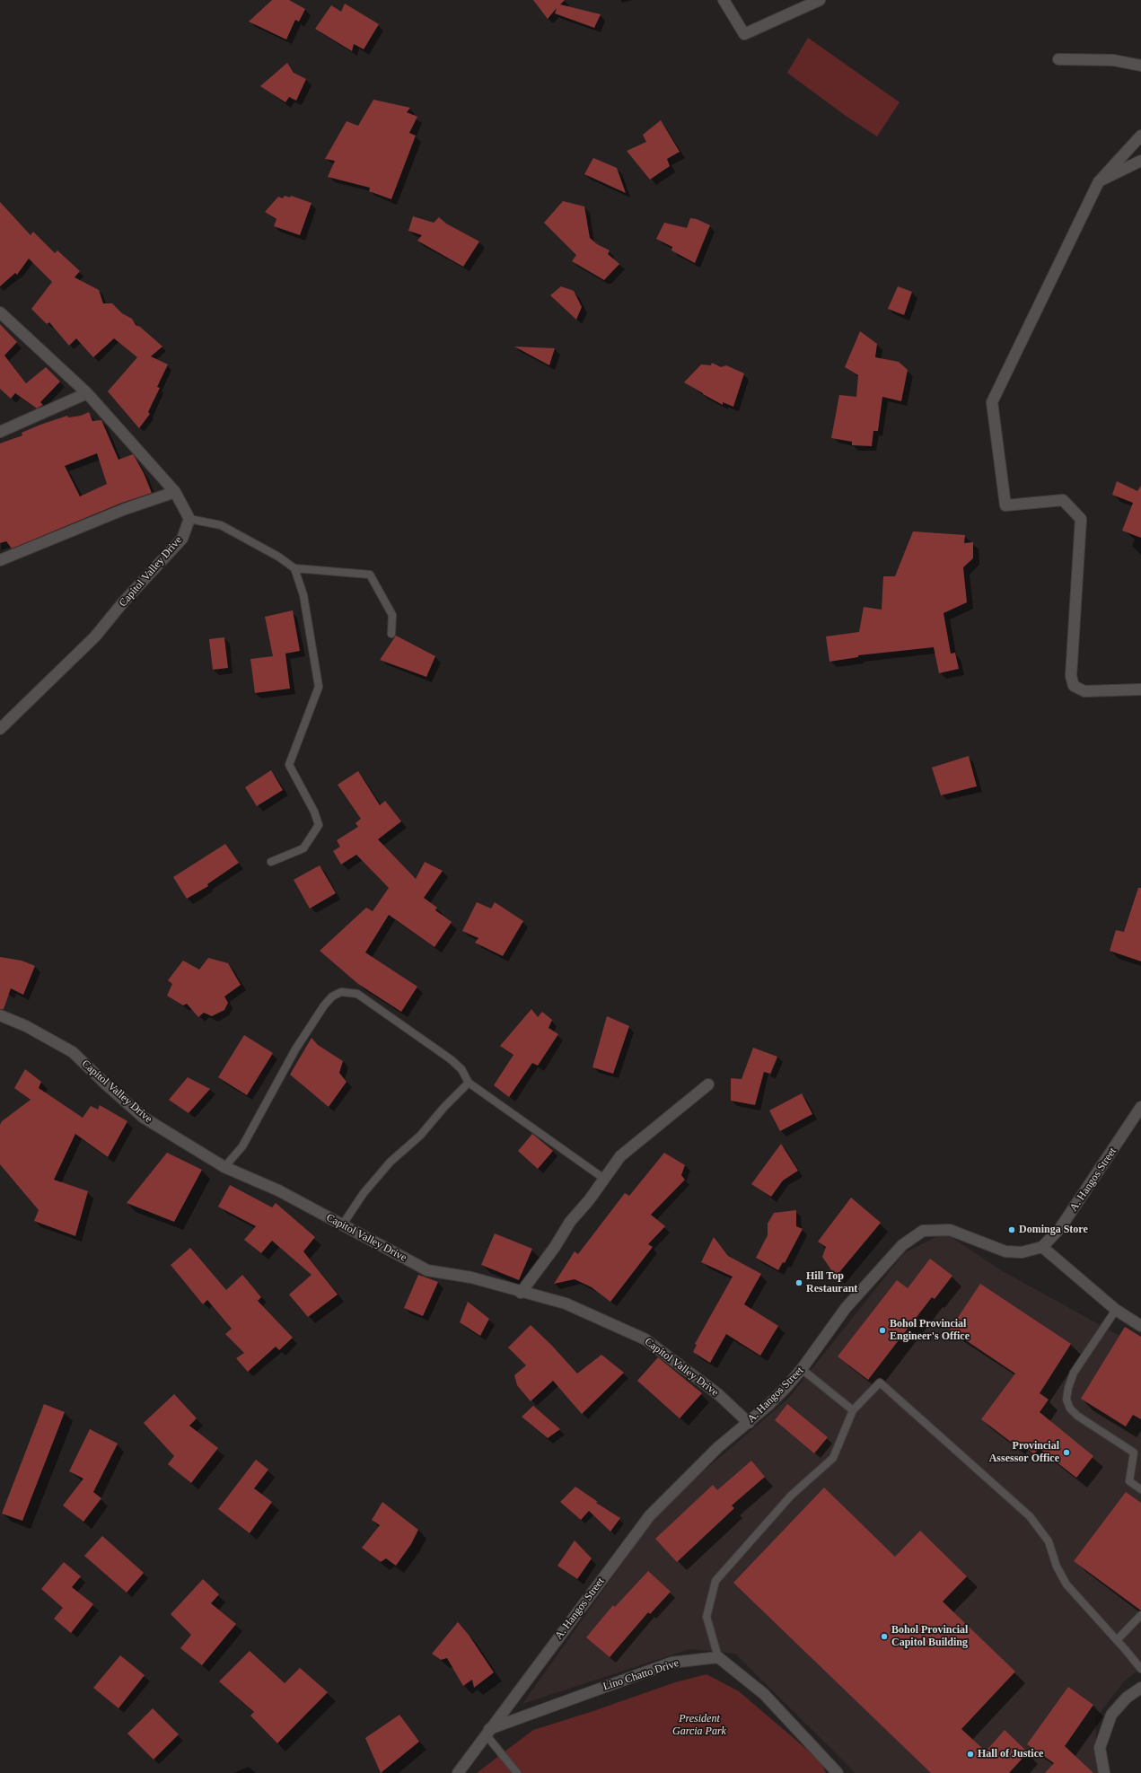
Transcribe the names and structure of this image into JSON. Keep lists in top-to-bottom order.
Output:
{
  "streets": {
    "street": ["Capitol Valley Drive", "A. Hangos Street", "Lino Chatto Drive"]
  },
  "crossings": [
    ["Capitol Valley Drive", "A. Hangos Street"],
    ["A. Hangos Street", "Lino Chatto Drive"]
  ],
  "parks": ["President Garcia Park"],
  "places": [
    "Dominga Store",
    "Hill Top Restaurant",
    "Bohol Provincial Engineer's Office",
    "Provincial Assessor Office",
    "Bohol Provincial Capitol Building",
    "Hall of Justice"
  ]
}
